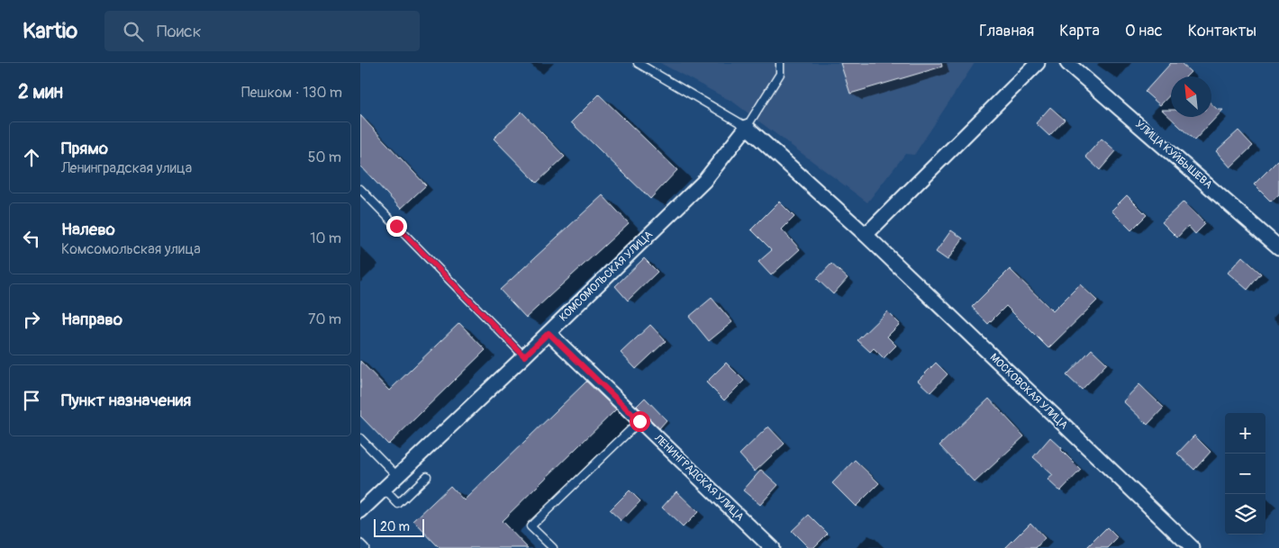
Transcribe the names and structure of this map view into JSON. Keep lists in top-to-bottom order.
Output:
{
  "streets": {
    "street": [
      "УЛИЦА КУЙБЫШЕВА",
      "КОМСОМОЛЬСКАЯ УЛИЦА",
      "МОСКОВСКАЯ УЛИЦА",
      "ЛЕНИНГРАДСКАЯ УЛИЦА"
    ]
  },
  "crossings": [
    ["КОМСОМОЛЬСКАЯ УЛИЦА", "МОСКОВСКАЯ УЛИЦА"],
    ["КОМСОМОЛЬСКАЯ УЛИЦА", "ЛЕНИНГРАДСКАЯ УЛИЦА"]
  ],
  "scale_bar": "20 m",
  "north": "top left",
  "page": {
    "header": "Kartio",
    "search": "Поиск",
    "nav": [
      "Главная",
      "Карта",
      "О нас",
      "Контакты"
    ],
    "heading": ["2 мин", "Пешком · 130 m"],
    "list": [
      ["Прямо", "Ленинградская улица", "50 m"],
      ["Налево", "Комсомольская улица", "10 m"],
      ["Направо", "70 m"],
      "Пункт назначения"
    ],
    "map_buttons": ["+", "−"],
    "scale": "20 m"
  }
}
